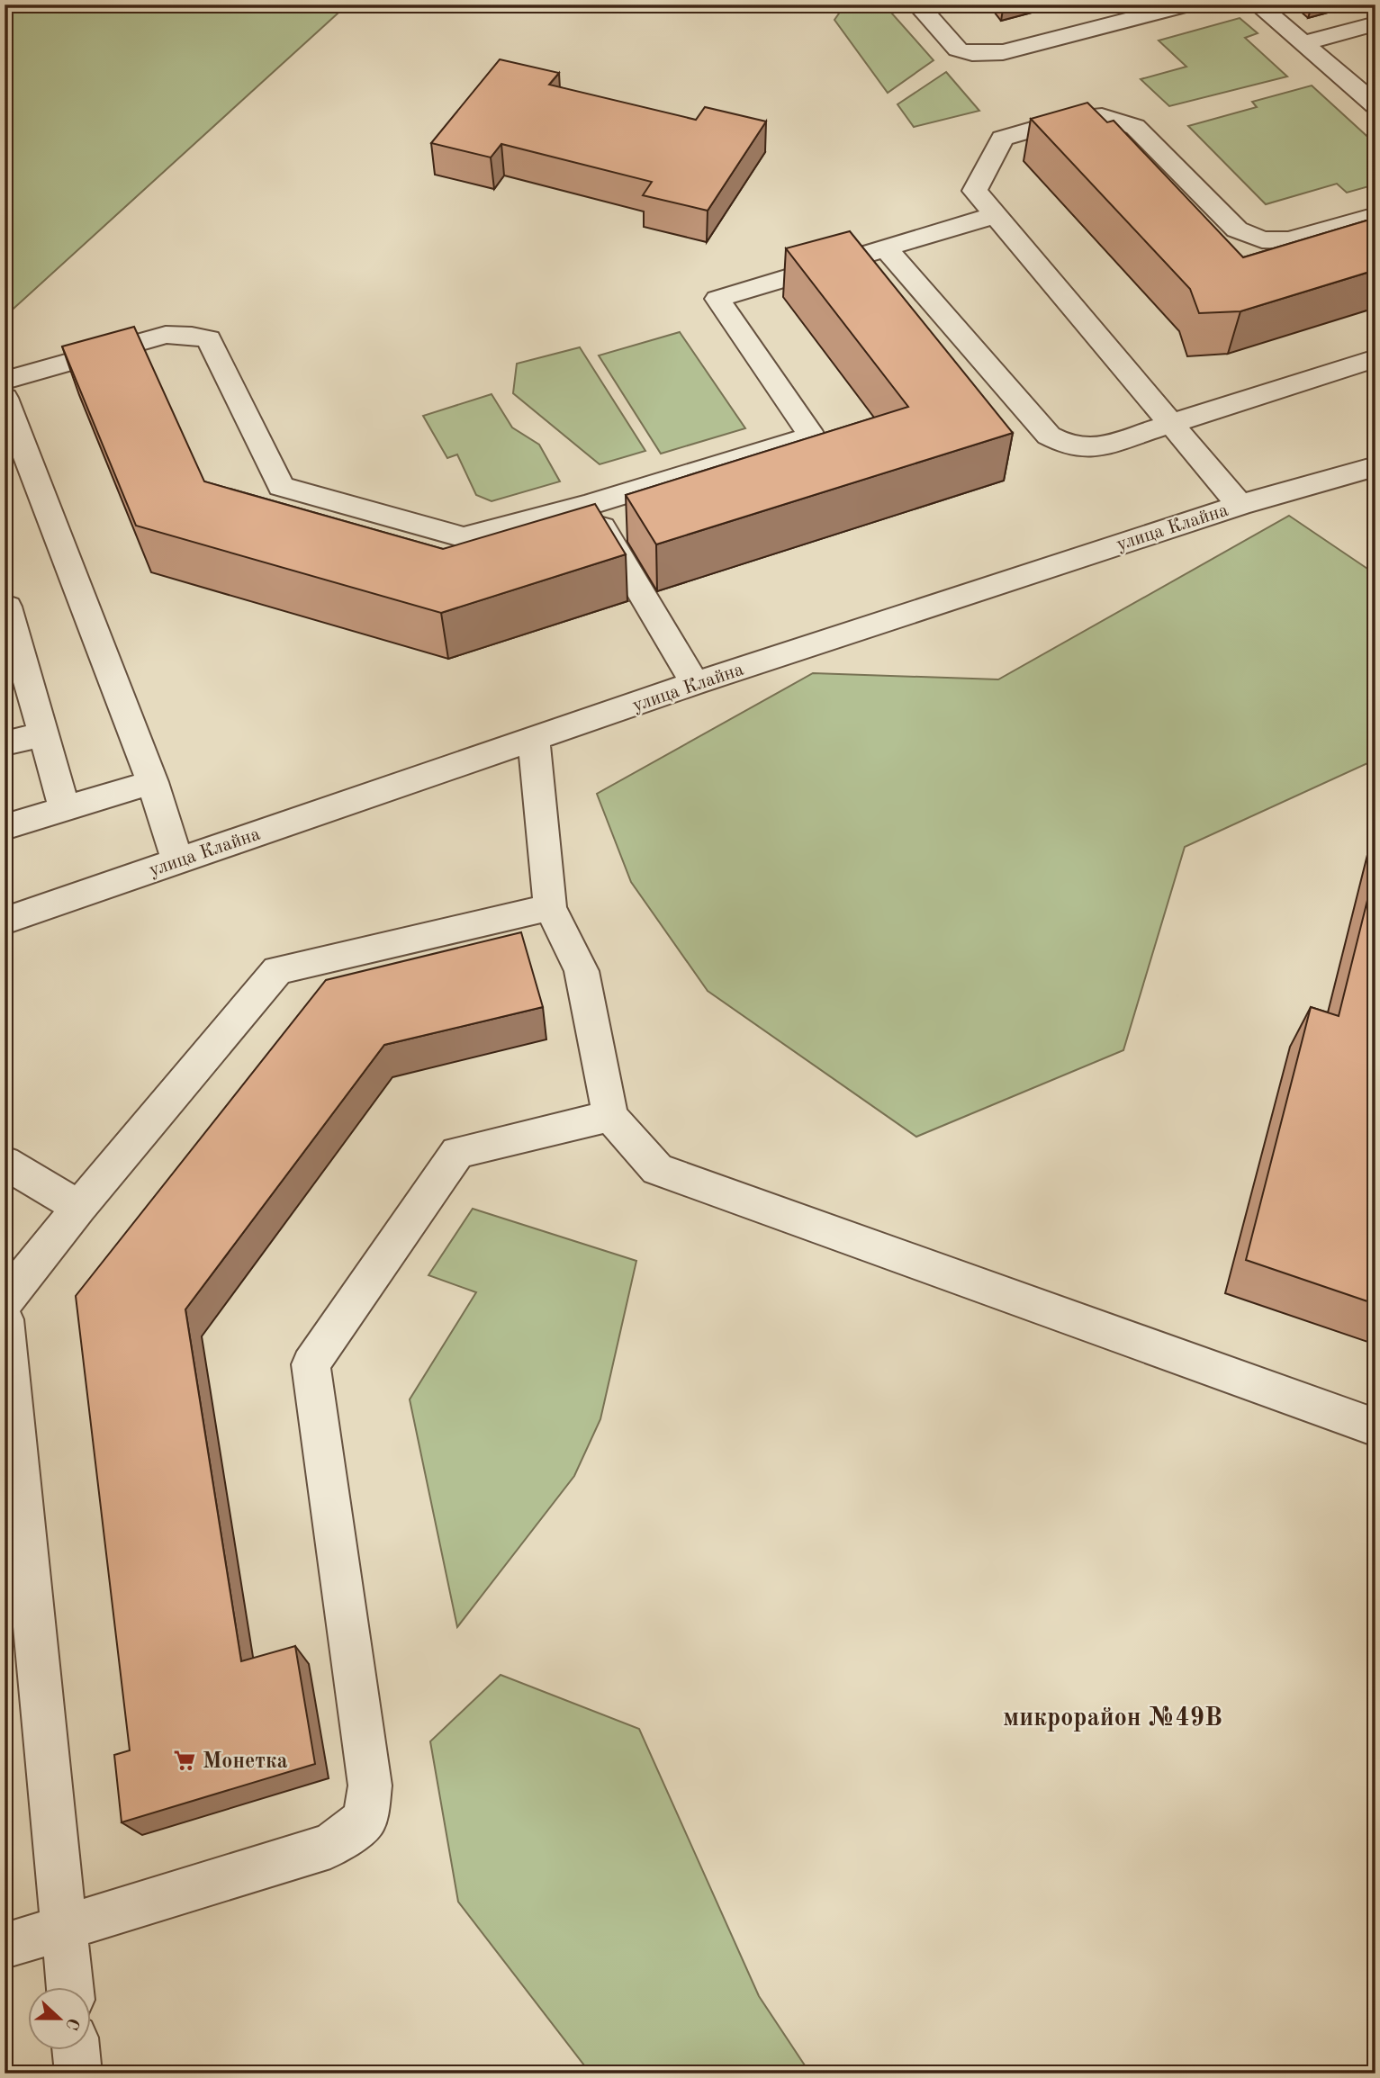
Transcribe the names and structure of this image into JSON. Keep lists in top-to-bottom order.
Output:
{
  "streets": {
    "street": ["улица Клайна"]
  },
  "districts": ["микрорайон №49В"],
  "places": {
    "supermarket": ["Монетка"]
  },
  "north": "right"
}
